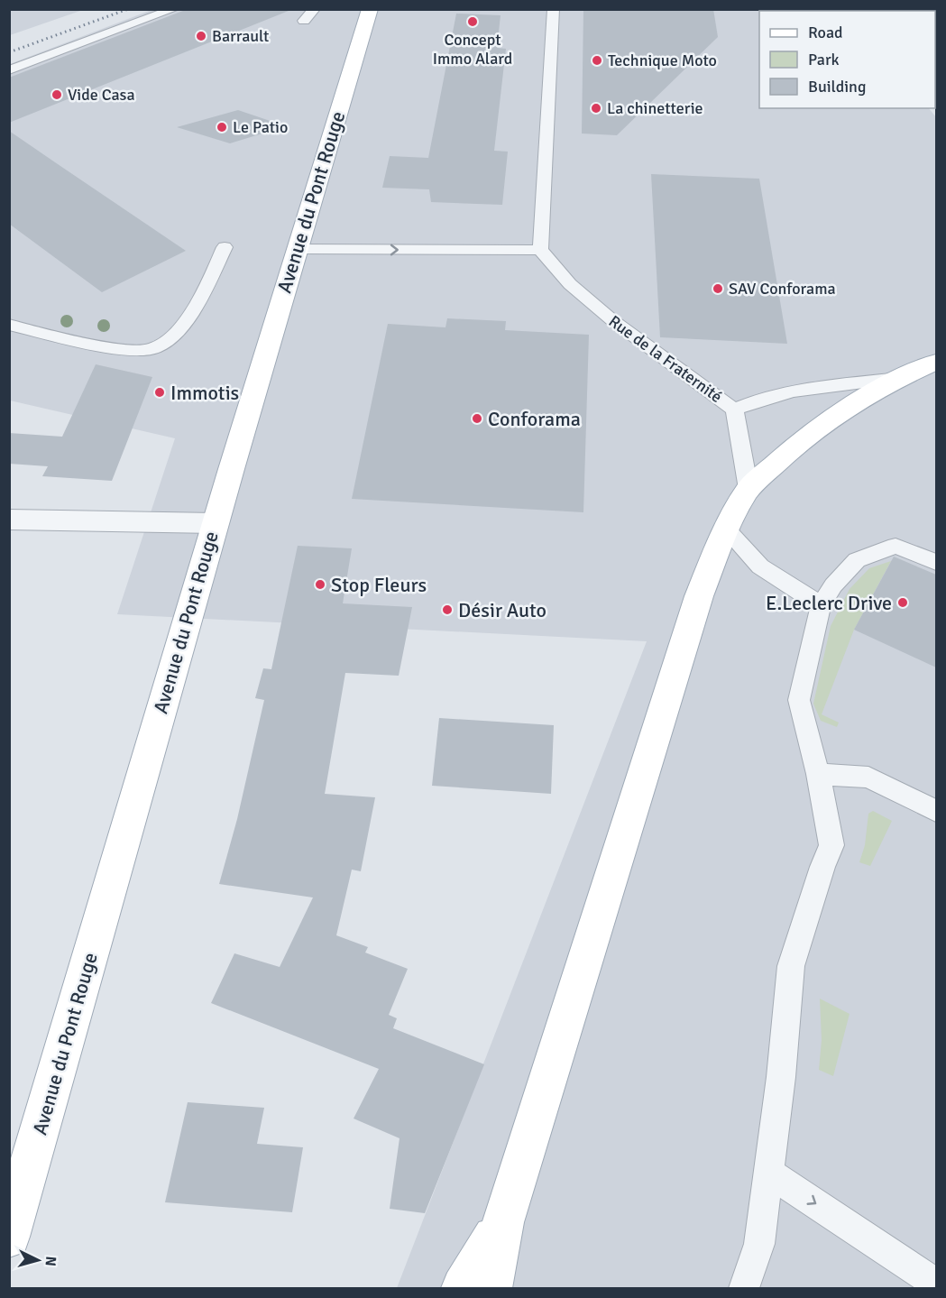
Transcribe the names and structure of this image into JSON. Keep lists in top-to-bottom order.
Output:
{
  "streets": {
    "main road": ["Avenue du Pont Rouge"],
    "lane": ["Rue de la Fraternité"]
  },
  "places": [
    "Concept Immo Alard",
    "Barrault",
    "Technique Moto",
    "Vide Casa",
    "La chinetterie",
    "Le Patio",
    "SAV Conforama",
    "Immotis",
    "Conforama",
    "Stop Fleurs",
    "E.Leclerc Drive",
    "Désir Auto"
  ],
  "legend": ["Road", "Park", "Building"],
  "north": "right"
}
